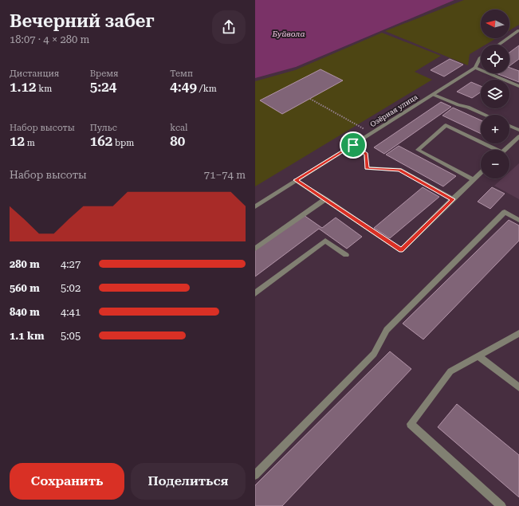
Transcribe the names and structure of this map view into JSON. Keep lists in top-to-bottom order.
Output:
{
  "streets": {
    "street": ["Озёрная улица"]
  },
  "water": ["Буйвола"],
  "north": "left",
  "page": {
    "heading": ["Вечерний забег", "18:07 · 4 × 280 m"],
    "map_buttons": ["+", "−"],
    "stats": [
      ["Дистанция", "1.12 km"],
      ["Время", "5:24"],
      ["Темп", "4:49 /km"],
      ["Набор высоты", "12 m"],
      ["Пульс", "162 bpm"],
      ["kcal", "80"]
    ],
    "chart": ["Набор высоты", "71–74 m"],
    "list": [
      {
        "name": "280 m",
        "note": "4:27"
      },
      {
        "name": "560 m",
        "note": "5:02"
      },
      {
        "name": "840 m",
        "note": "4:41"
      },
      {
        "name": "1.1 km",
        "note": "5:05"
      }
    ],
    "buttons": ["Сохранить", "Поделиться"]
  }
}
